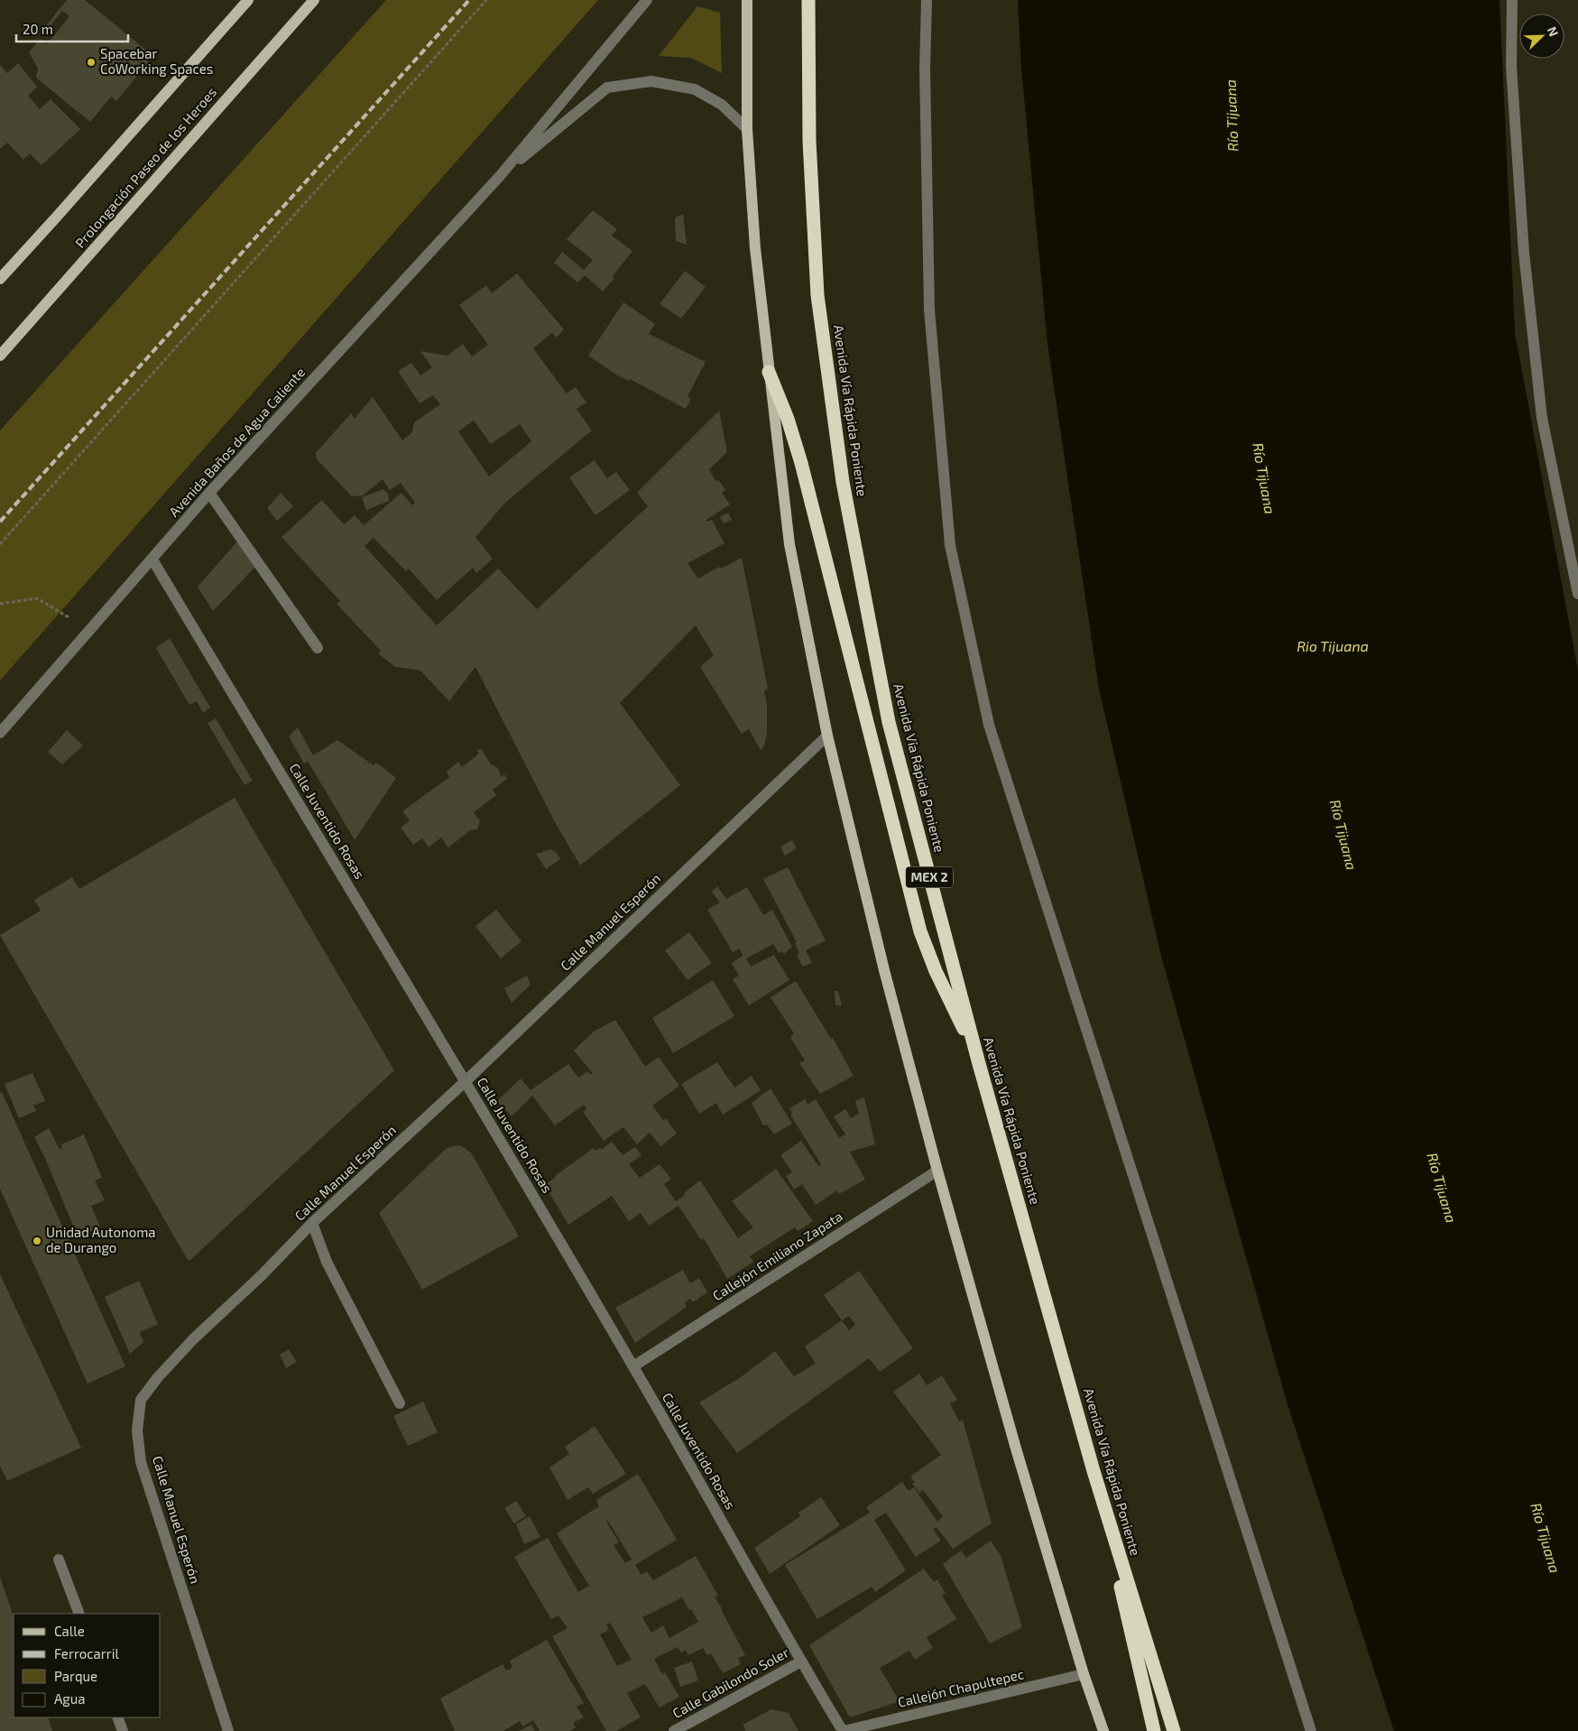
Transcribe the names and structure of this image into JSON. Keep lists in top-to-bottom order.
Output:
{
  "streets": {
    "highway": ["Avenida Vía Rápida Poniente", "MEX 2"],
    "main road": ["Prolongación Paseo de los Heroes"],
    "street": [
      "Avenida Baños de Agua Caliente",
      "Calle Juventido Rosas",
      "Calle Manuel Esperón",
      "Callejón Emiliano Zapata",
      "Calle Gabilondo Soler",
      "Callejón Chapultepec"
    ]
  },
  "crossings": [
    ["Avenida Baños de Agua Caliente", "Calle Juventido Rosas"],
    ["Calle Juventido Rosas", "Calle Manuel Esperón"],
    ["Calle Juventido Rosas", "Callejón Emiliano Zapata"],
    ["Calle Juventido Rosas", "Calle Gabilondo Soler"],
    ["Calle Juventido Rosas", "Callejón Chapultepec"]
  ],
  "water": ["Río Tijuana", "Rio Tijuana"],
  "places": ["Spacebar CoWorking Spaces", "Unidad Autonoma de Durango"],
  "legend": [
    "Calle",
    "Ferrocarril",
    "Parque",
    "Agua"
  ],
  "scale_bar": "20 m",
  "north": "top right"
}
